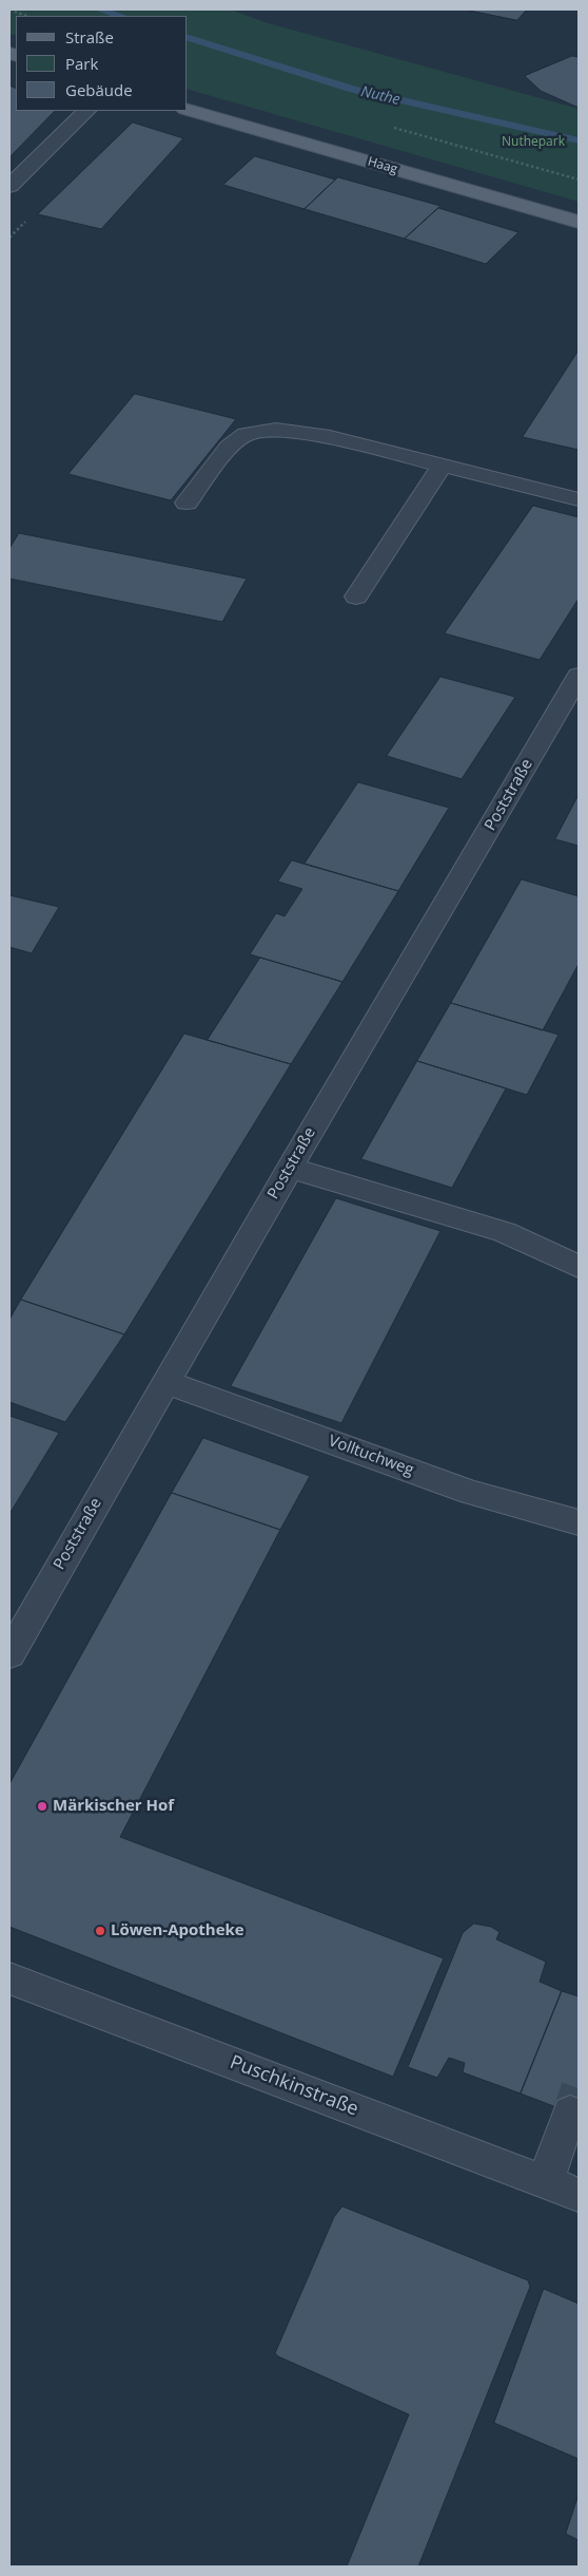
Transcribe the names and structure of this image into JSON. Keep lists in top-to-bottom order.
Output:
{
  "streets": {
    "main road": ["Haag"],
    "street": ["Poststraße", "Volltuchweg", "Puschkinstraße"]
  },
  "crossings": [
    ["Poststraße", "Volltuchweg"]
  ],
  "water": ["Nuthe"],
  "parks": ["Nuthepark"],
  "places": ["Märkischer Hof", "Löwen-Apotheke"],
  "legend": ["Straße", "Park", "Gebäude"]
}
